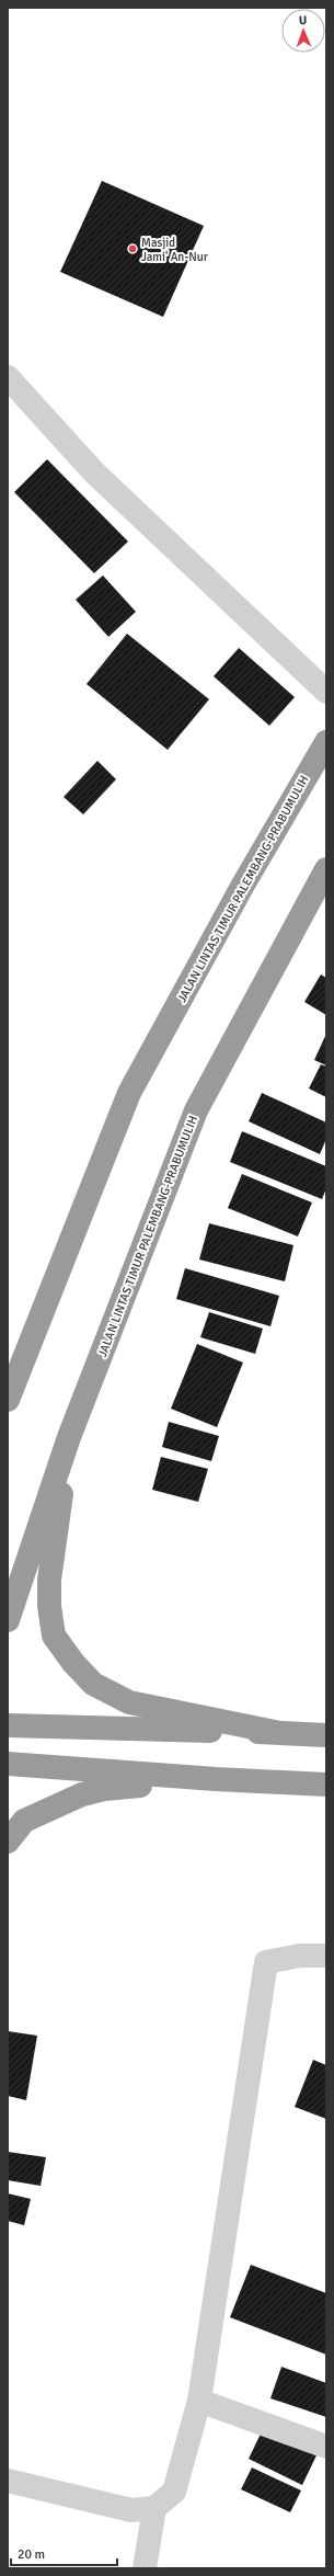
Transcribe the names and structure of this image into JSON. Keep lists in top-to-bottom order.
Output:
{
  "streets": {
    "highway": ["JALAN LINTAS TIMUR PALEMBANG-PRABUMULIH"]
  },
  "places": ["Masjid Jami' An-Nur"],
  "scale_bar": "20 m",
  "north": "top"
}
